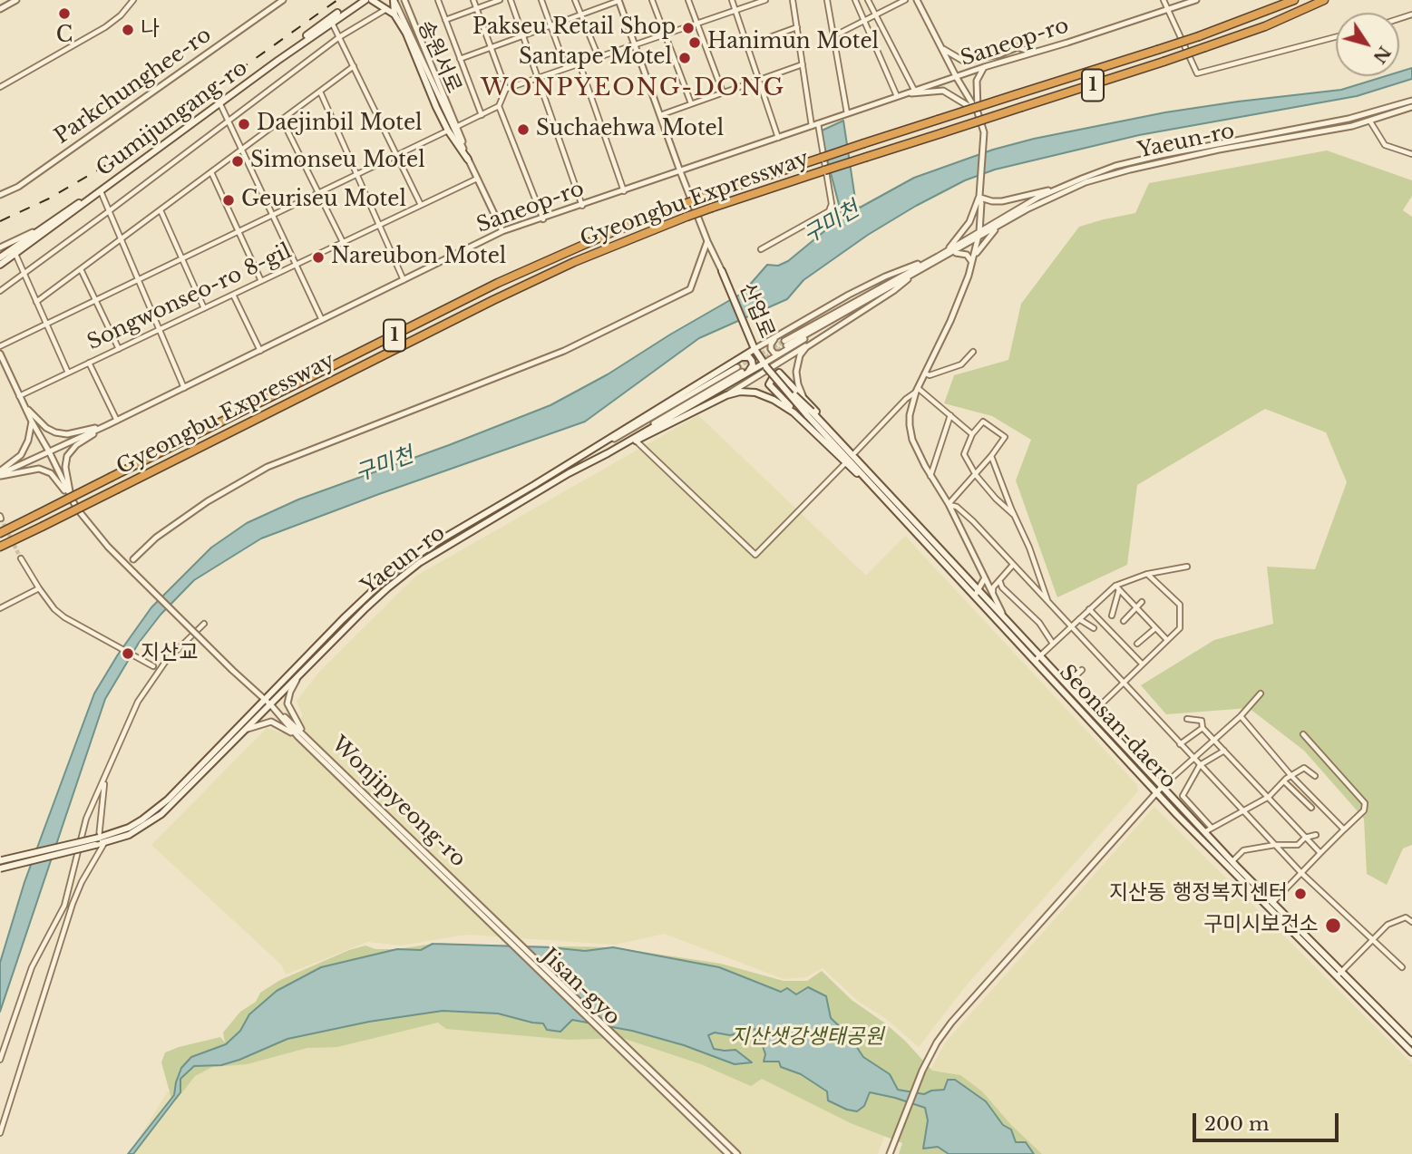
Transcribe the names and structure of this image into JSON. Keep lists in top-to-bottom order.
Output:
{
  "streets": {
    "highway": ["1", "Gyeongbu Expressway"],
    "main road": [
      "Gumijungang-ro",
      "Yaeun-ro",
      "산업로",
      "Seonsan-daero"
    ],
    "street": [
      "Saneop-ro",
      "송원서로",
      "Parkchunghee-ro",
      "Songwonseo-ro 8-gil",
      "Wonjipyeong-ro",
      "Jisan-gyo"
    ]
  },
  "crossings": [
    ["Yaeun-ro", "Wonjipyeong-ro"],
    ["산업로", "Seonsan-daero"],
    ["Wonjipyeong-ro", "Jisan-gyo"]
  ],
  "districts": ["WONPYEONG-DONG"],
  "water": ["구미천"],
  "parks": ["지산샛강생태공원"],
  "places": [
    "C",
    "Pakseu Retail Shop",
    "나",
    "Hanimun Motel",
    "Santape Motel",
    "Daejinbil Motel",
    "Suchaehwa Motel",
    "Simonseu Motel",
    "Geuriseu Motel",
    "Nareubon Motel",
    "지산교",
    "지산동 행정복지센터",
    "구미시보건소"
  ],
  "scale_bar": "200 m",
  "north": "bottom right"
}
